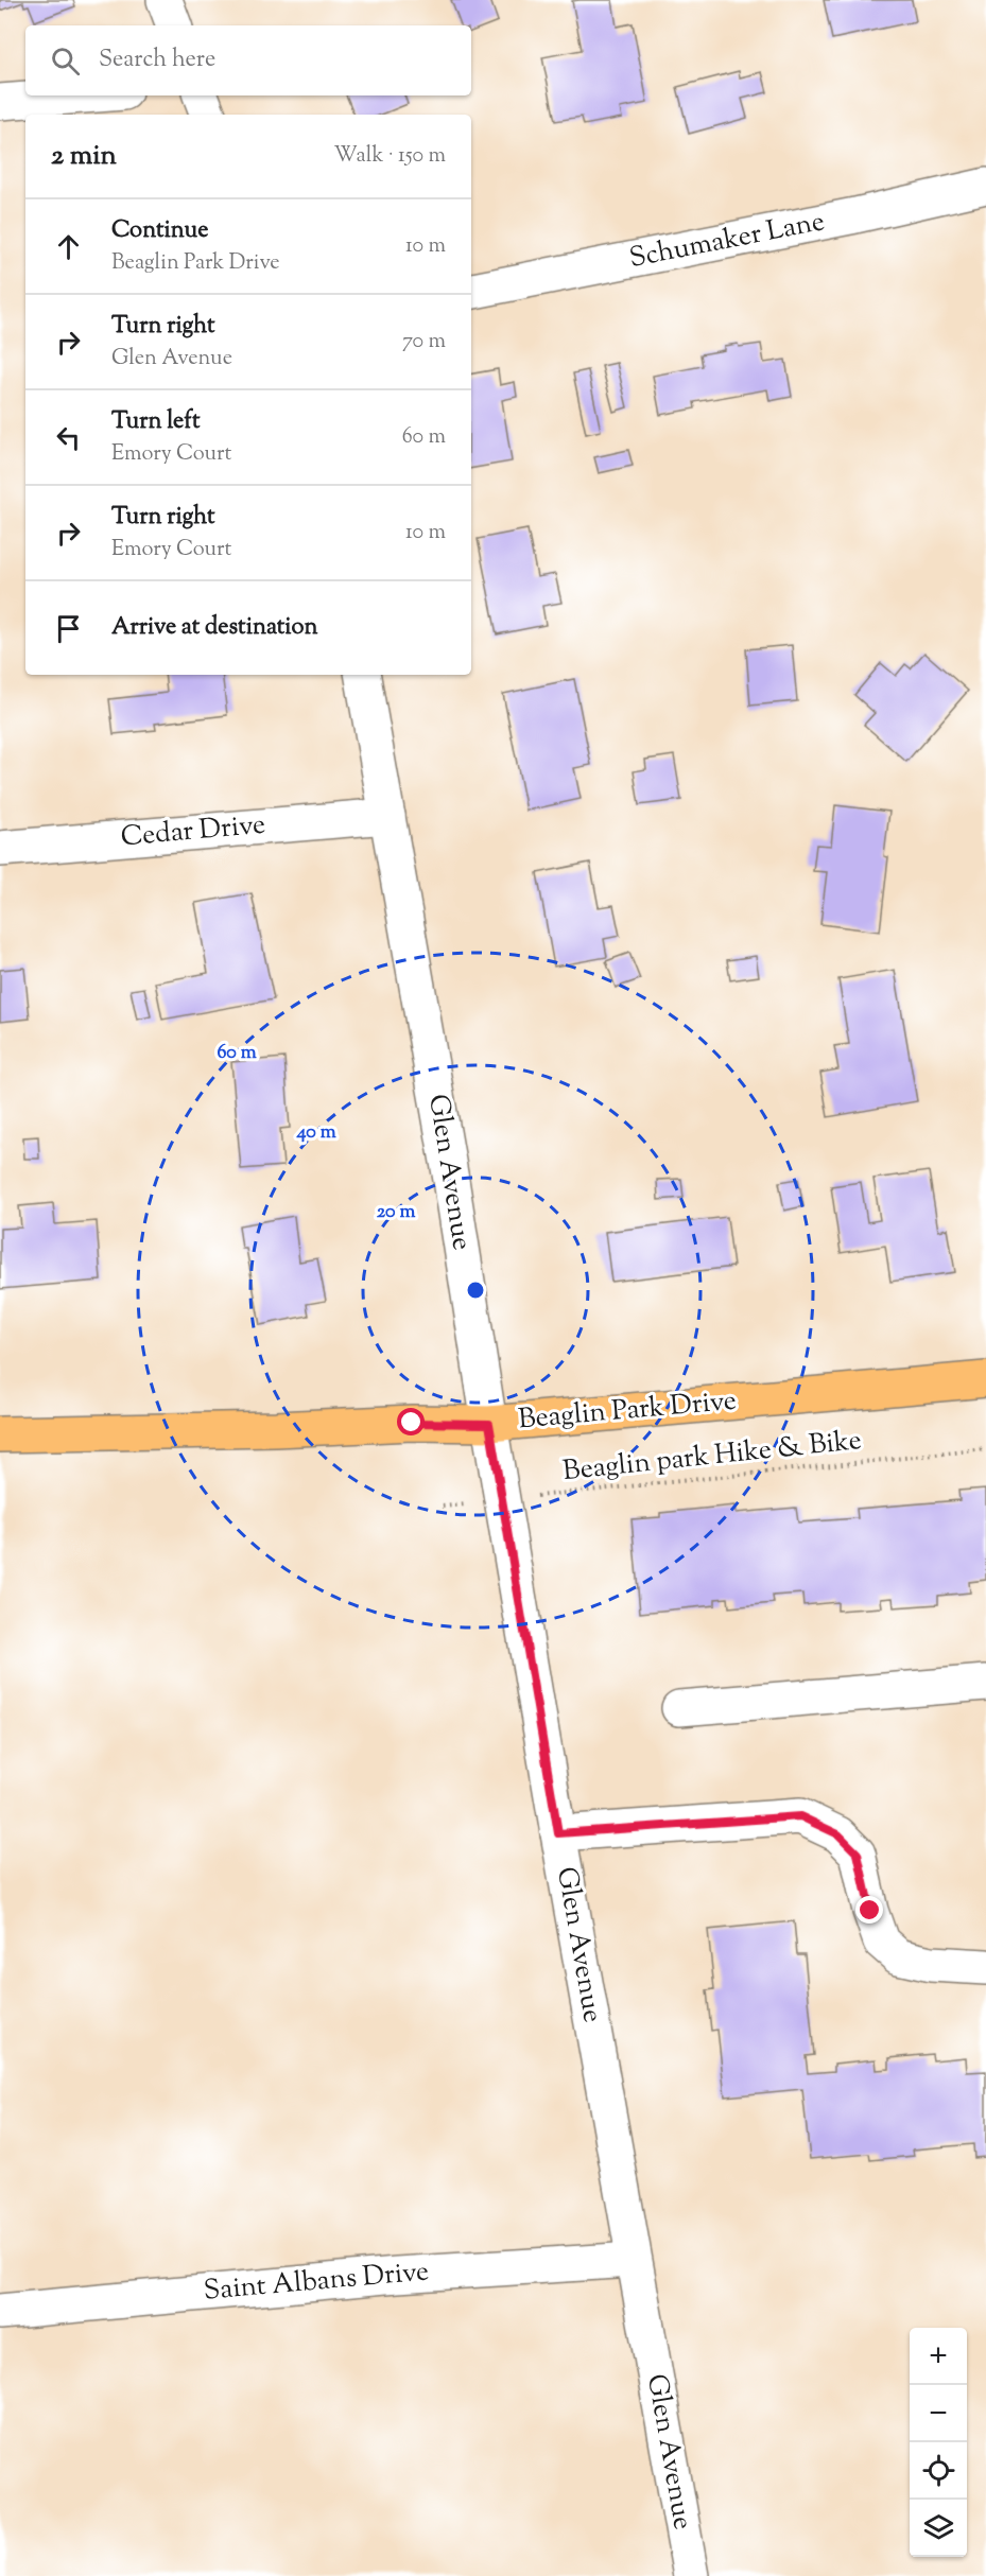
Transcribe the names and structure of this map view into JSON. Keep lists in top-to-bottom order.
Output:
{
  "streets": {
    "main road": ["Beaglin Park Drive"],
    "street": [
      "Schumaker Lane",
      "Cedar Drive",
      "Glen Avenue",
      "Saint Albans Drive"
    ],
    "path": ["Beaglin park Hike & Bike"]
  },
  "crossings": [
    ["Cedar Drive", "Glen Avenue"],
    ["Glen Avenue", "Beaglin Park Drive"],
    ["Glen Avenue", "Beaglin park Hike & Bike"],
    ["Glen Avenue", "Saint Albans Drive"]
  ],
  "page": {
    "search": "Search here",
    "heading": ["2 min", "Walk · 150 m"],
    "list": [
      ["Continue", "Beaglin Park Drive", "10 m"],
      ["Turn right", "Glen Avenue", "70 m"],
      ["Turn left", "Emory Court", "60 m"],
      ["Turn right", "Emory Court", "10 m"],
      "Arrive at destination"
    ],
    "map_buttons": ["+", "−"]
  },
  "rings": ["60 m", "40 m", "20 m"]
}
